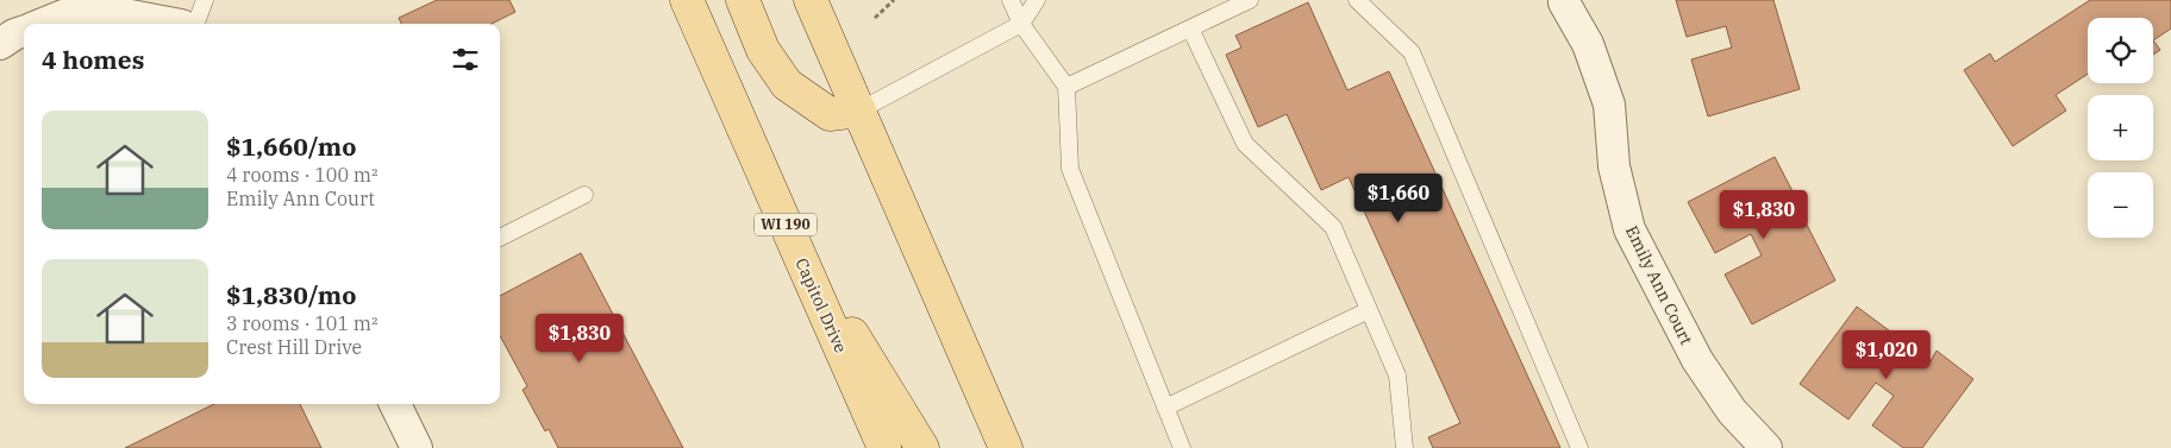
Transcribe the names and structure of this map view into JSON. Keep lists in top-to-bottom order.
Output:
{
  "streets": {
    "main road": ["WI 190", "Capitol Drive"],
    "street": ["Emily Ann Court"]
  },
  "page": {
    "map_buttons": ["+", "−"],
    "heading": "4 homes",
    "list": [
      {
        "name": "$1,660/mo",
        "note": "4 rooms · 100 m² · Emily Ann Court"
      },
      {
        "name": "$1,830/mo",
        "note": "3 rooms · 101 m² · Crest Hill Drive"
      }
    ],
    "price": [
      "$1,660",
      "$1,830",
      "$1,830",
      "$1,020"
    ]
  }
}
